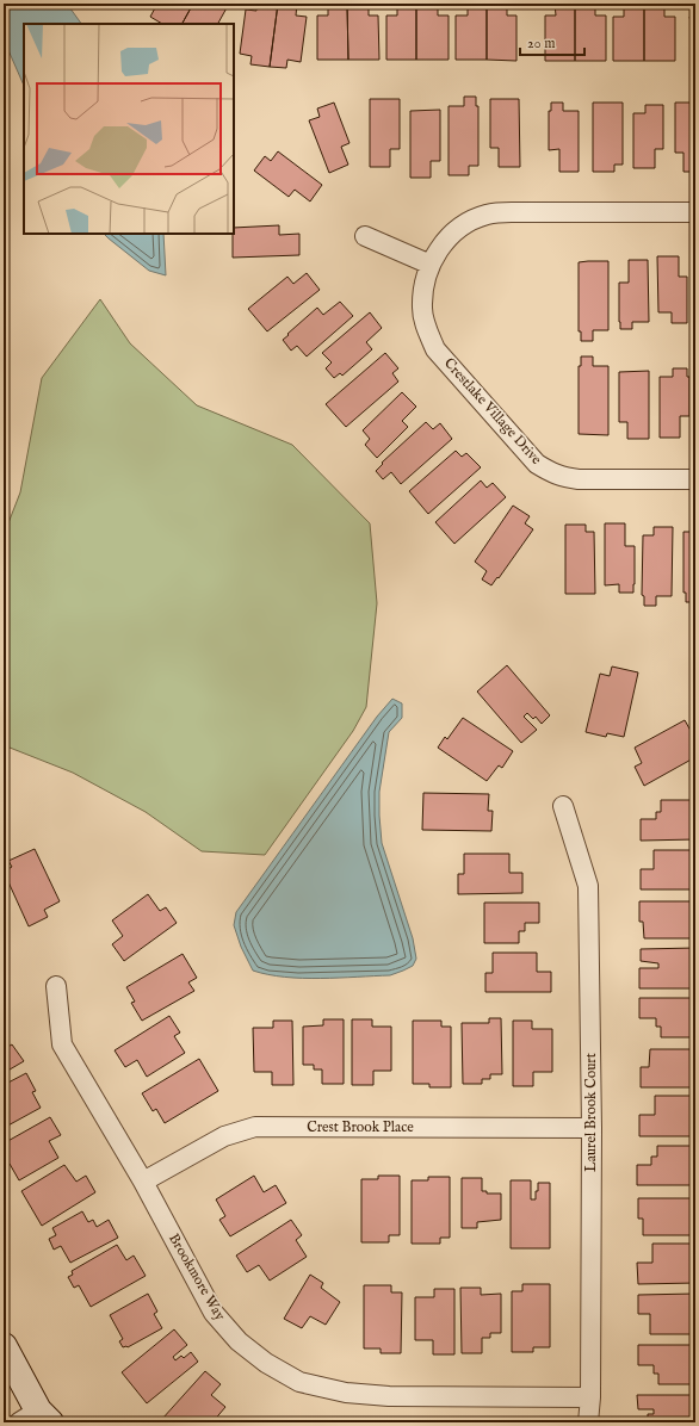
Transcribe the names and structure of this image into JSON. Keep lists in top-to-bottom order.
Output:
{
  "streets": {
    "street": [
      "Crestlake Village Drive",
      "Laurel Brook Court",
      "Crest Brook Place",
      "Brookmore Way"
    ]
  },
  "crossings": [
    ["Laurel Brook Court", "Crest Brook Place"],
    ["Laurel Brook Court", "Brookmore Way"],
    ["Crest Brook Place", "Brookmore Way"]
  ],
  "scale_bar": "20 m"
}
